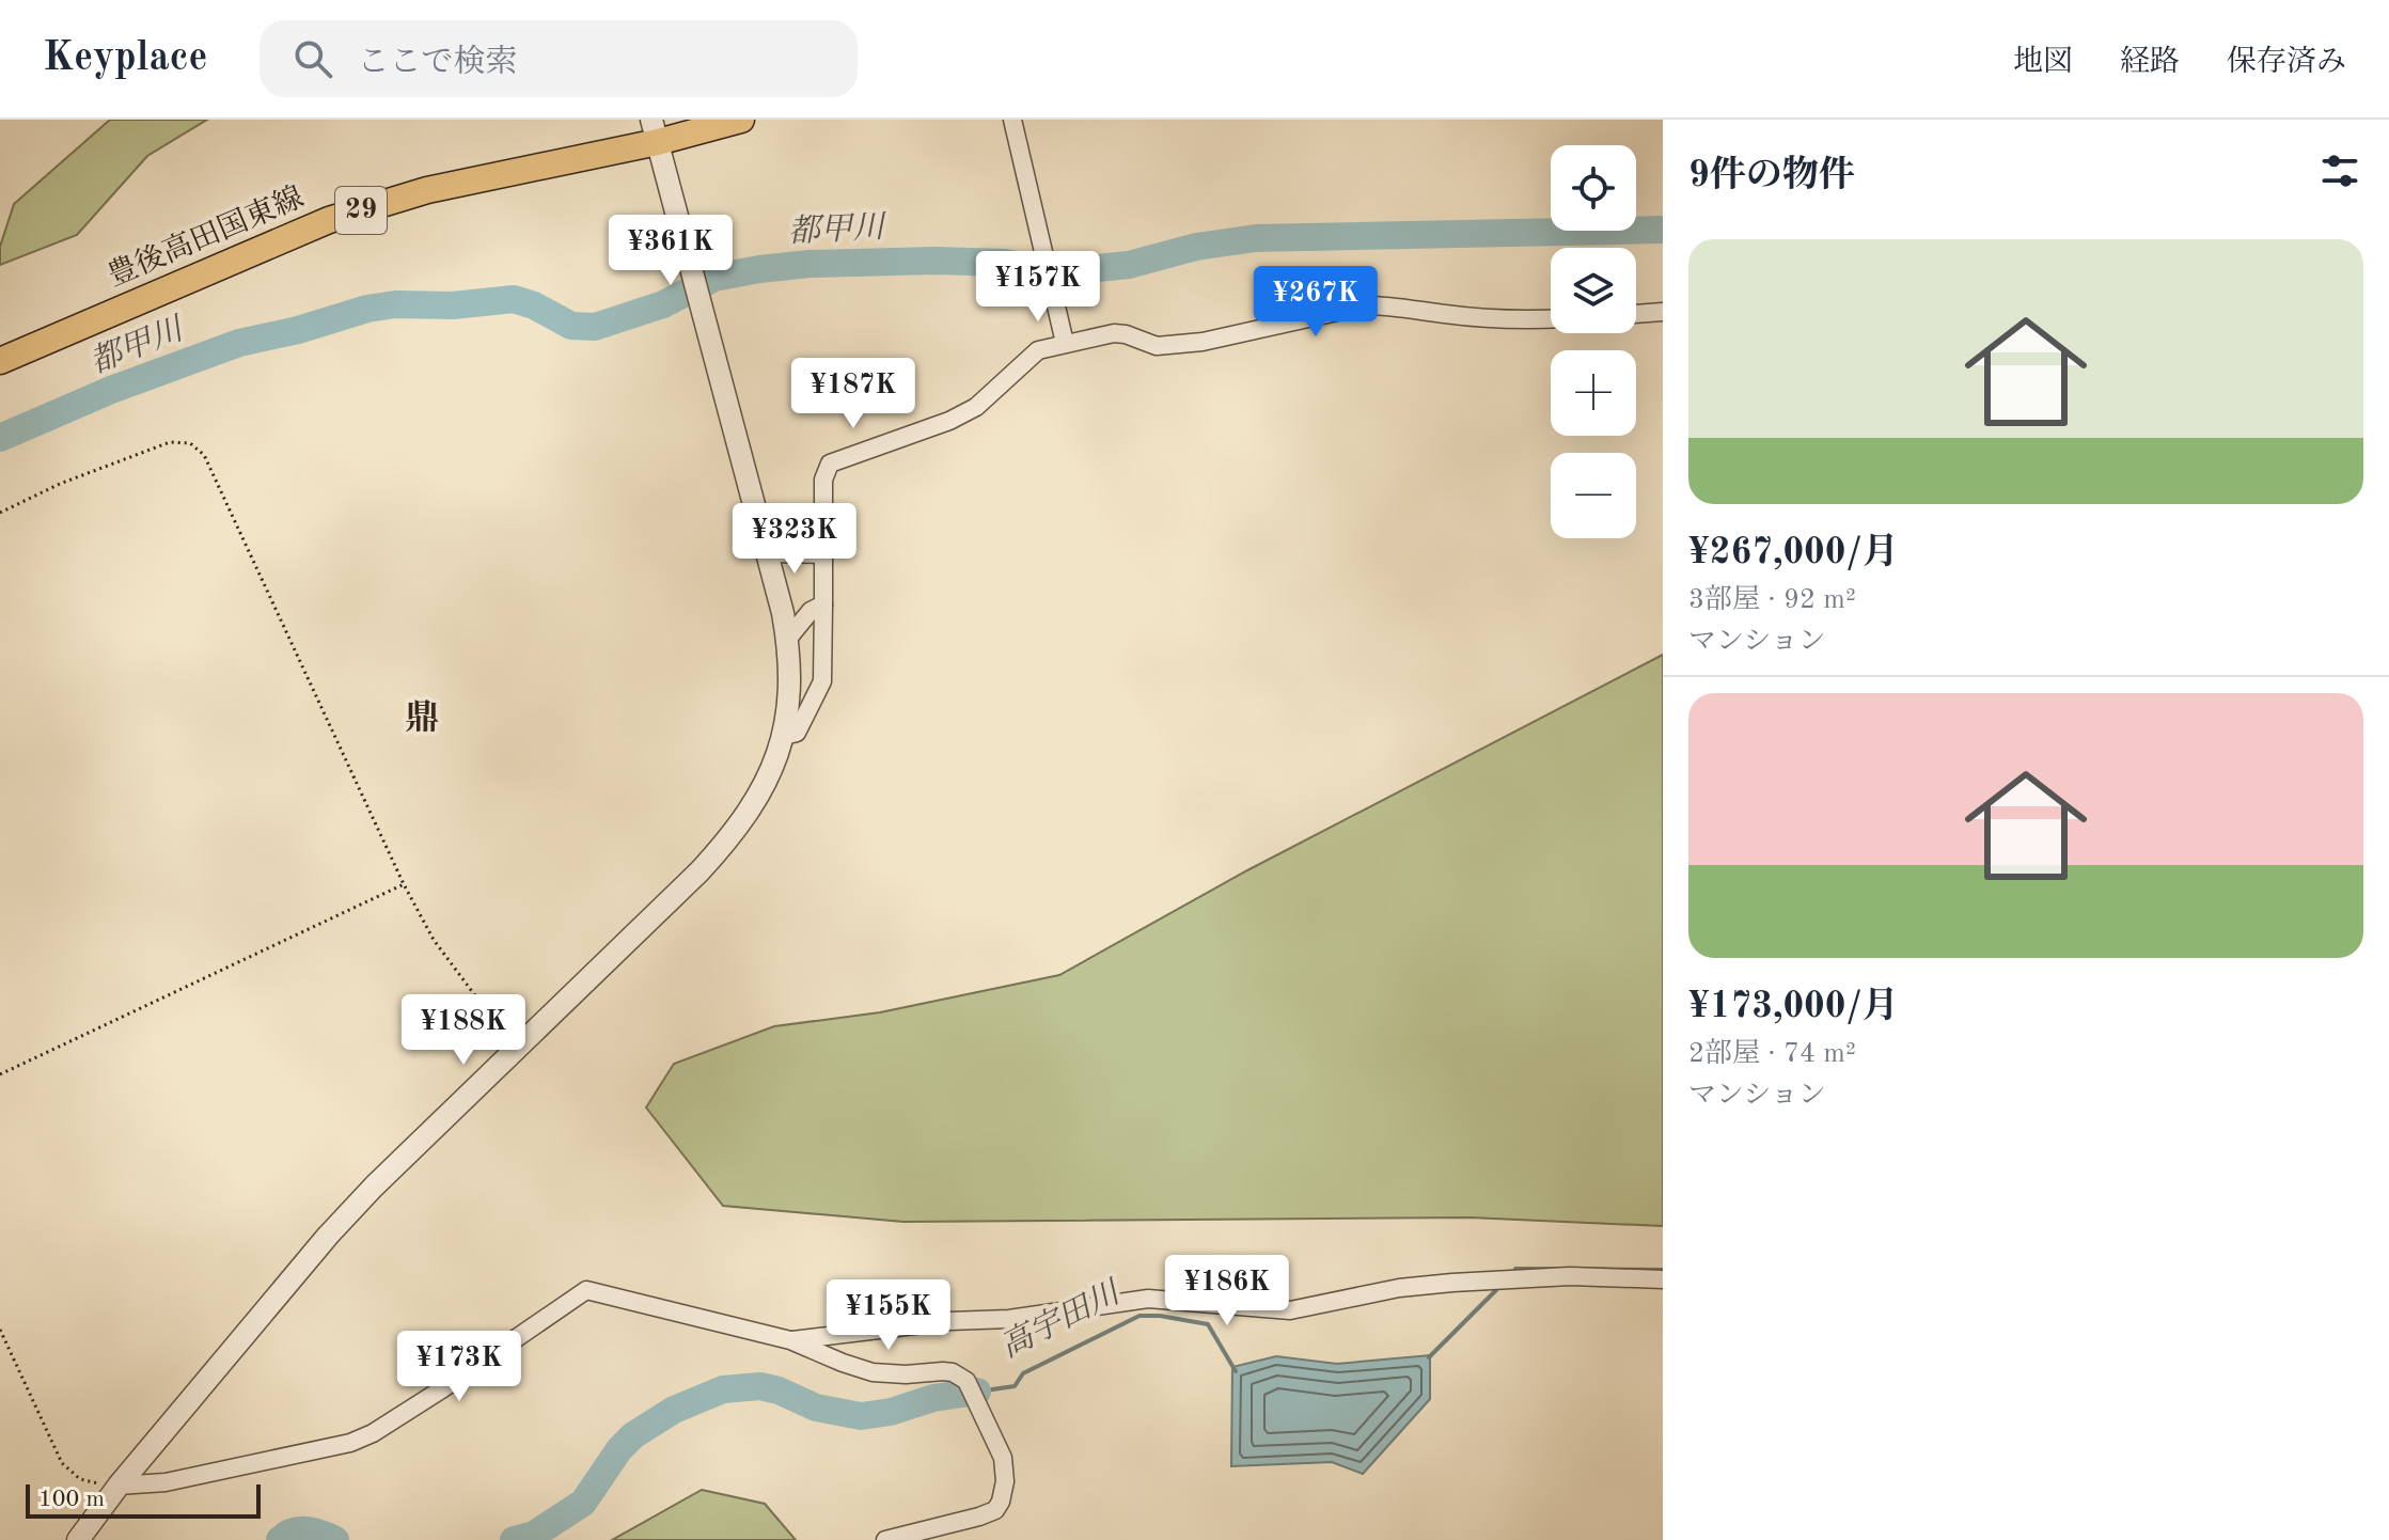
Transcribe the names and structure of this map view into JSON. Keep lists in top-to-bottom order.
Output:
{
  "streets": {
    "main road": ["29", "豊後高田国東線"]
  },
  "districts": ["鼎"],
  "water": ["都甲川", "高宇田川"],
  "scale_bar": "100 m",
  "page": {
    "header": "Keyplace",
    "search": "ここで検索",
    "nav": ["地図", "経路", "保存済み"],
    "heading": "9件の物件",
    "map_buttons": ["+", "−"],
    "price": [
      "¥361K",
      "¥157K",
      "¥267K",
      "¥187K",
      "¥323K",
      "¥188K",
      "¥186K",
      "¥155K",
      "¥173K"
    ],
    "list": [
      {
        "name": "¥267,000/月",
        "note": "3部屋 · 92 m² · マンション"
      },
      {
        "name": "¥173,000/月",
        "note": "2部屋 · 74 m² · マンション"
      }
    ],
    "scale": "100 m"
  }
}
